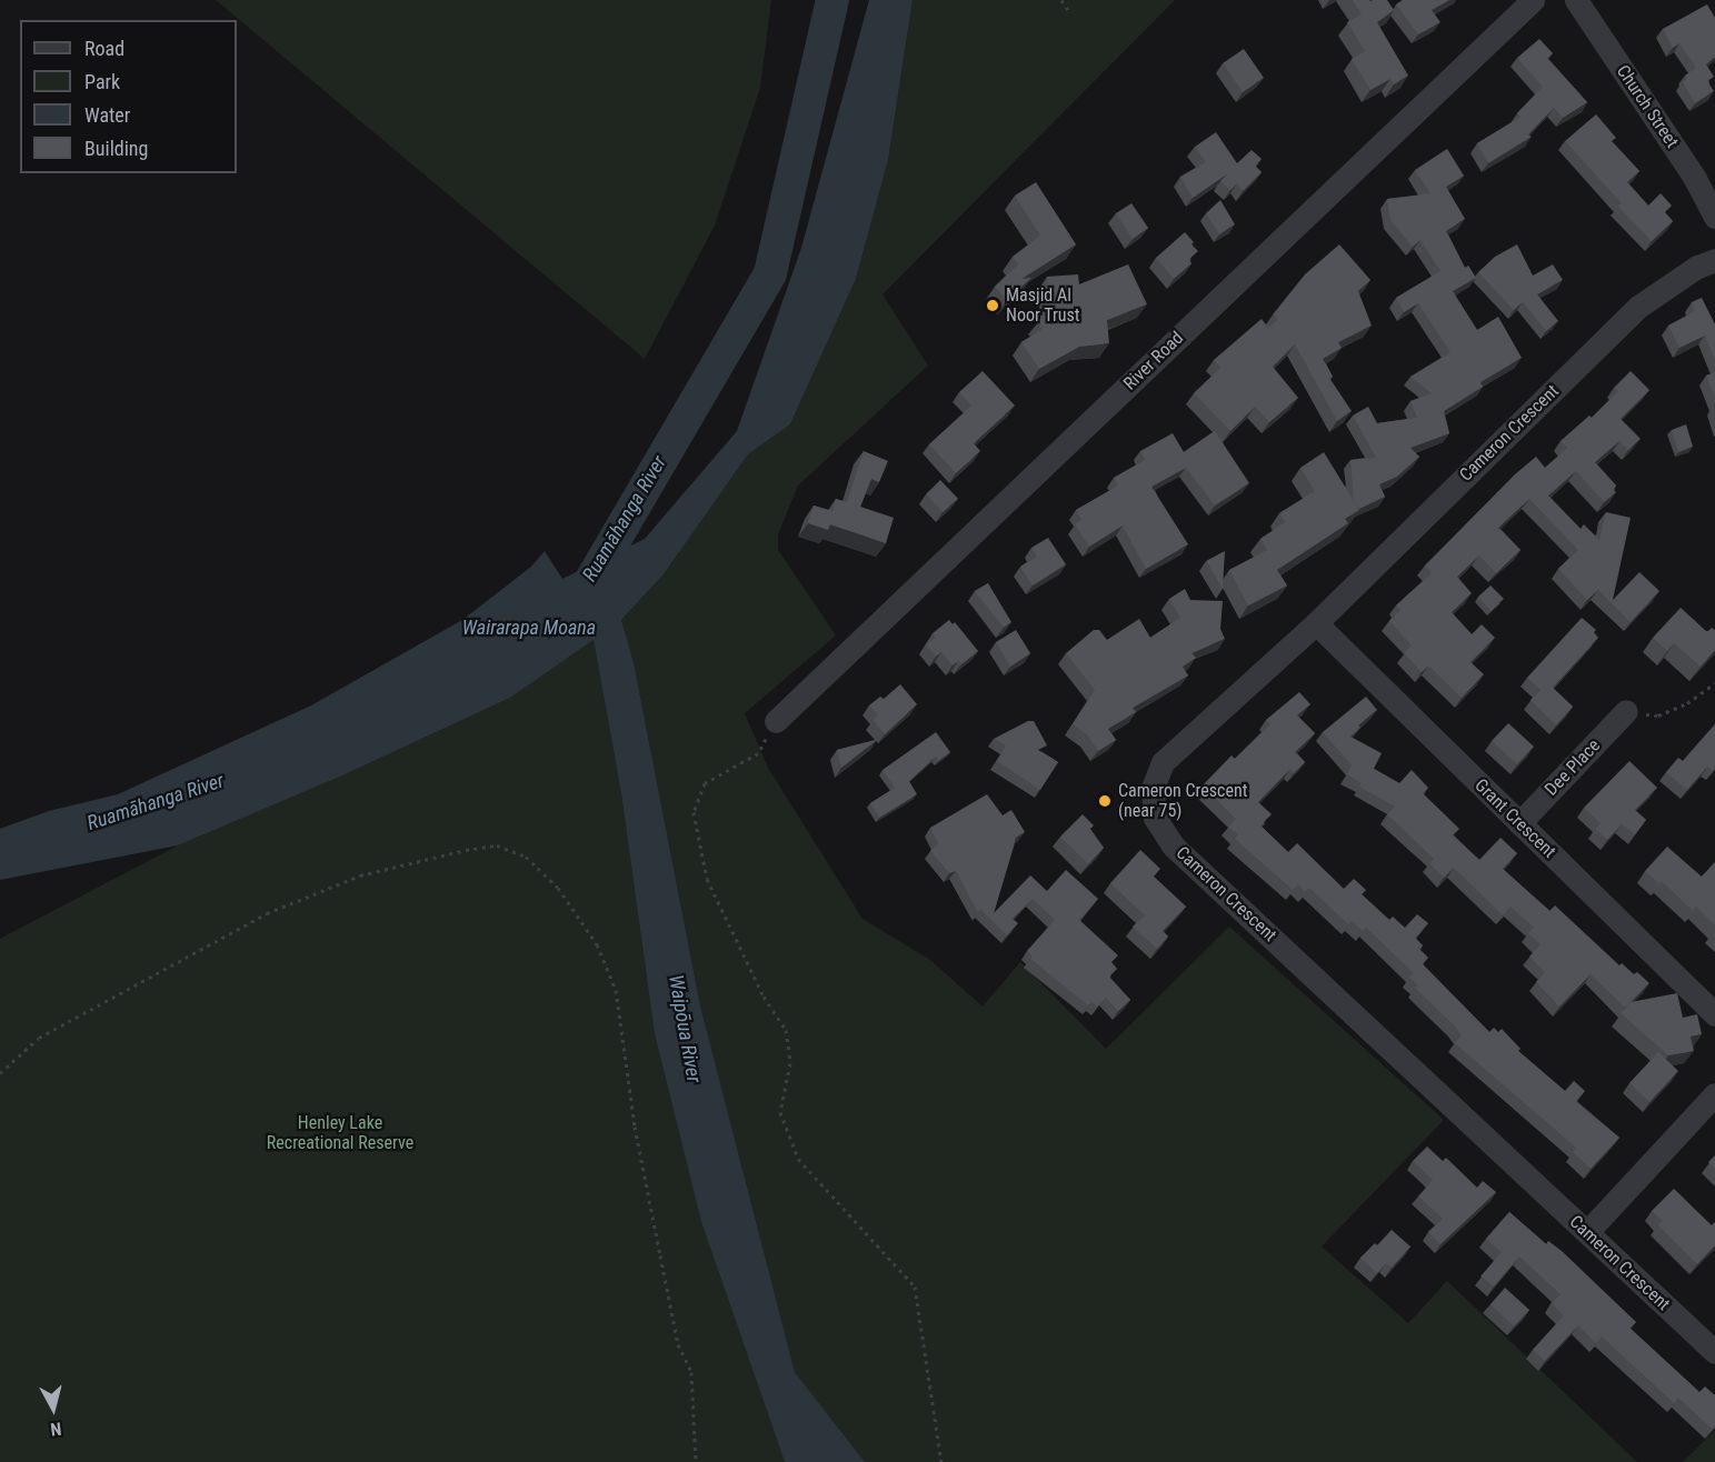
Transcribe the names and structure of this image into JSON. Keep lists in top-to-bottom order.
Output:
{
  "streets": {
    "street": [
      "Church Street",
      "River Road",
      "Cameron Crescent",
      "Dee Place",
      "Grant Crescent"
    ]
  },
  "crossings": [
    ["Cameron Crescent", "Grant Crescent"],
    ["Dee Place", "Grant Crescent"]
  ],
  "water": ["Ruamāhanga River", "Wairarapa Moana", "Waipōua River"],
  "parks": ["Henley Lake Recreational Reserve"],
  "places": ["Masjid Al Noor Trust", "Cameron Crescent (near 75)"],
  "legend": [
    "Road",
    "Park",
    "Water",
    "Building"
  ],
  "north": "bottom"
}
